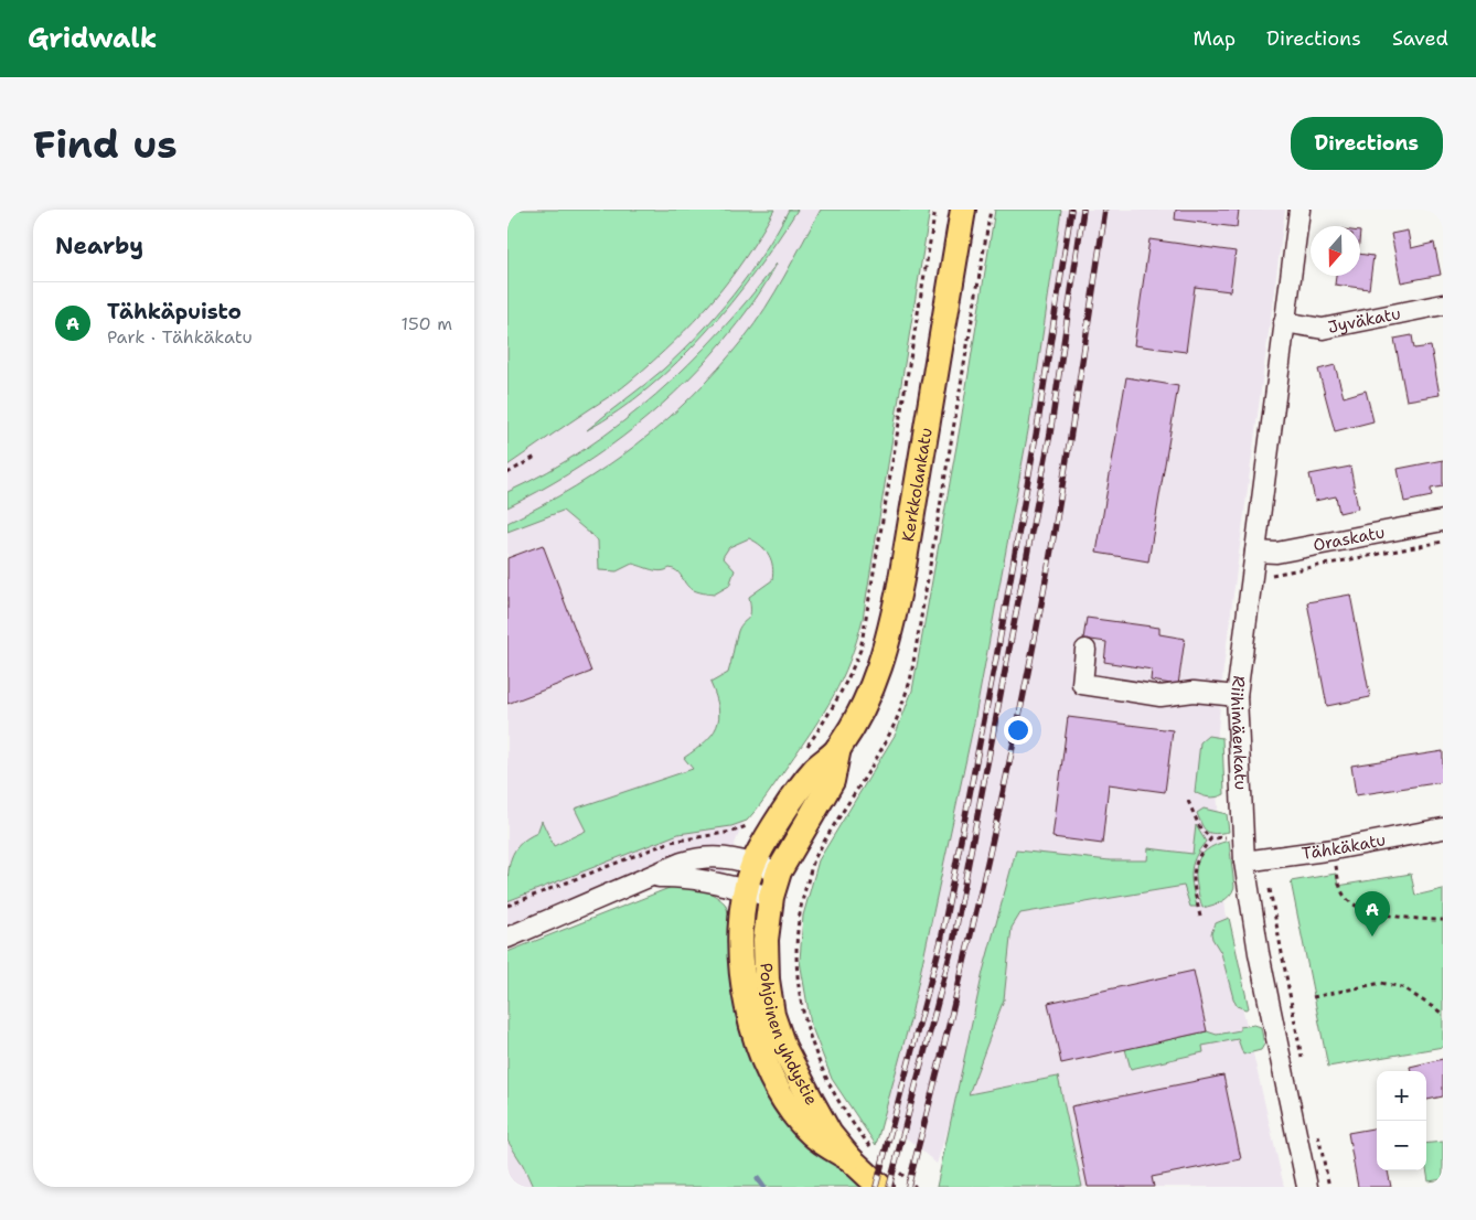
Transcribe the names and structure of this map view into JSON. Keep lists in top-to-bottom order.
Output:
{
  "streets": {
    "main road": ["Kerkkolankatu", "Pohjoinen yhdystie"],
    "street": [
      "Jyväkatu",
      "Oraskatu",
      "Riihimäenkatu",
      "Tähkäkatu"
    ]
  },
  "crossings": [
    ["Jyväkatu", "Riihimäenkatu"],
    ["Kerkkolankatu", "Pohjoinen yhdystie"],
    ["Oraskatu", "Riihimäenkatu"],
    ["Riihimäenkatu", "Tähkäkatu"]
  ],
  "north": "bottom",
  "page": {
    "header": "Gridwalk",
    "nav": ["Map", "Directions", "Saved"],
    "buttons": "Directions",
    "title": "Find us",
    "heading": "Nearby",
    "list": [
      {
        "mark": "A",
        "name": "Tähkäpuisto",
        "note": "Park · Tähkäkatu",
        "value": "150 m"
      }
    ],
    "pins": "A",
    "map_buttons": ["+", "−"]
  }
}
